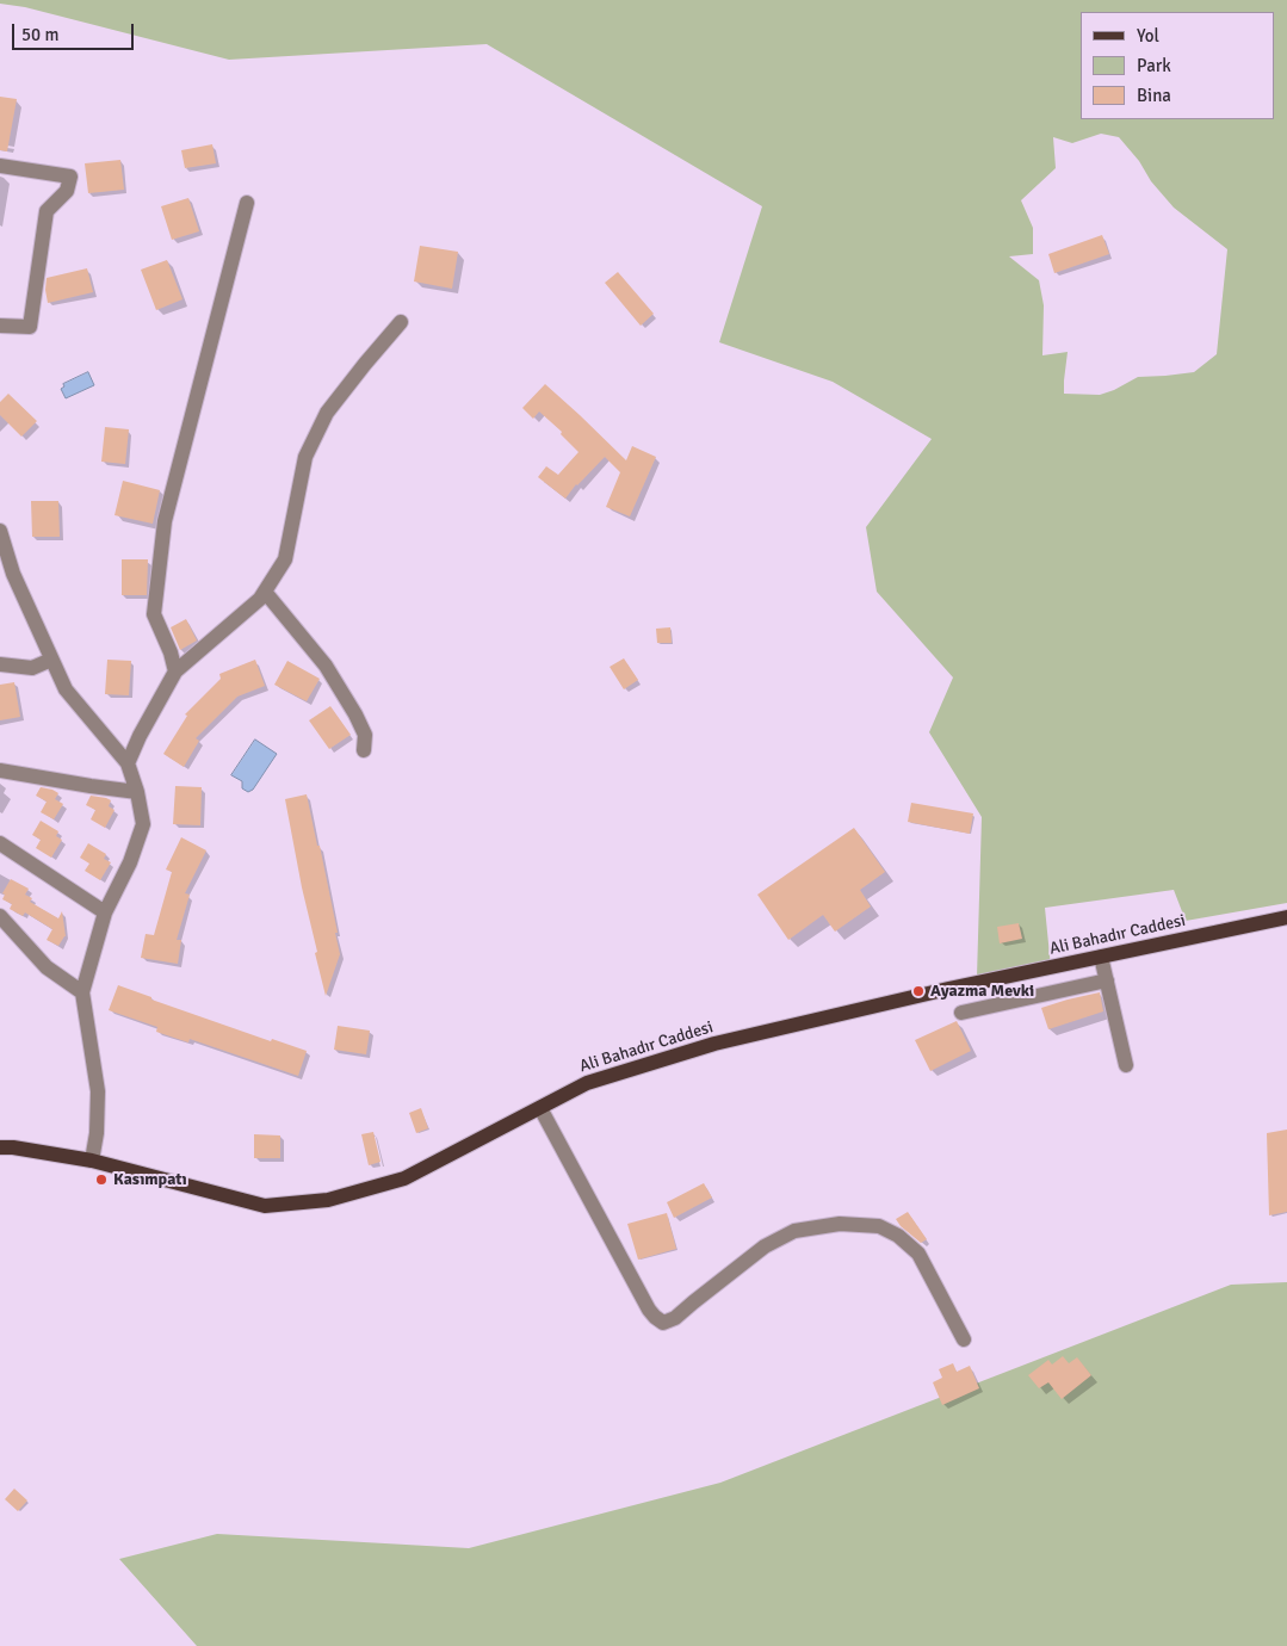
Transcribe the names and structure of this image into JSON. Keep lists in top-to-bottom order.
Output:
{
  "streets": {
    "main road": ["Ali Bahadır Caddesi"]
  },
  "places": ["Ayazma Mevki", "Kasımpatı"],
  "legend": ["Yol", "Park", "Bina"],
  "scale_bar": "50 m"
}
